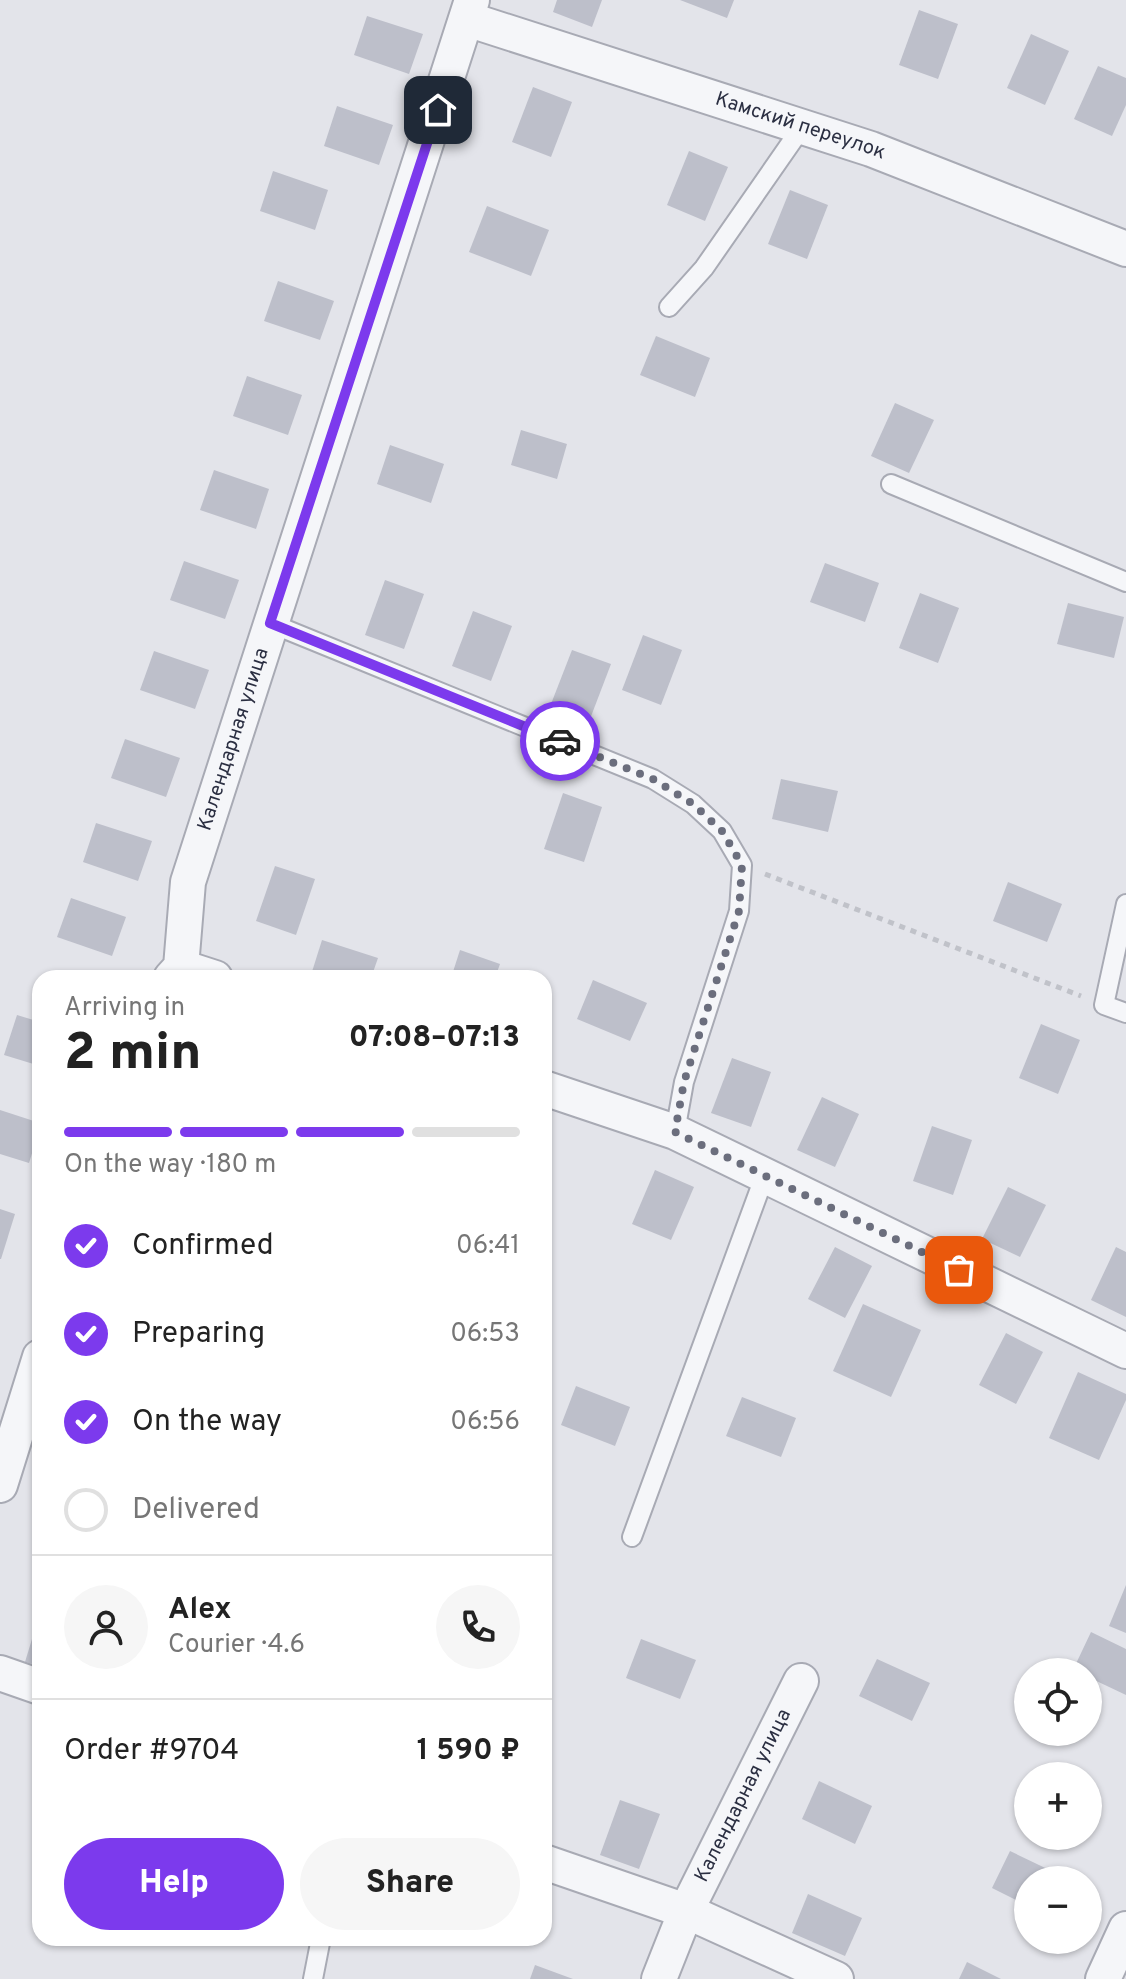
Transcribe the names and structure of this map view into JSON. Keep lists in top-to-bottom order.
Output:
{
  "streets": {
    "street": ["Камский переулок", "Календарная улица"]
  },
  "crossings": [
    ["Камский переулок", "Календарная улица"]
  ],
  "page": {
    "heading": ["2 min", "Arriving in", "07:08–07:13"],
    "panel": [
      "Alex",
      "Courier · 4.6",
      "Order #9704",
      "1 590 ₽"
    ],
    "bar": "On the way · 180 m",
    "list": [
      ["Confirmed", "06:41"],
      ["Preparing", "06:53"],
      ["On the way", "06:56"],
      "Delivered"
    ],
    "map_buttons": ["+", "−"],
    "buttons": ["Help", "Share"]
  }
}
